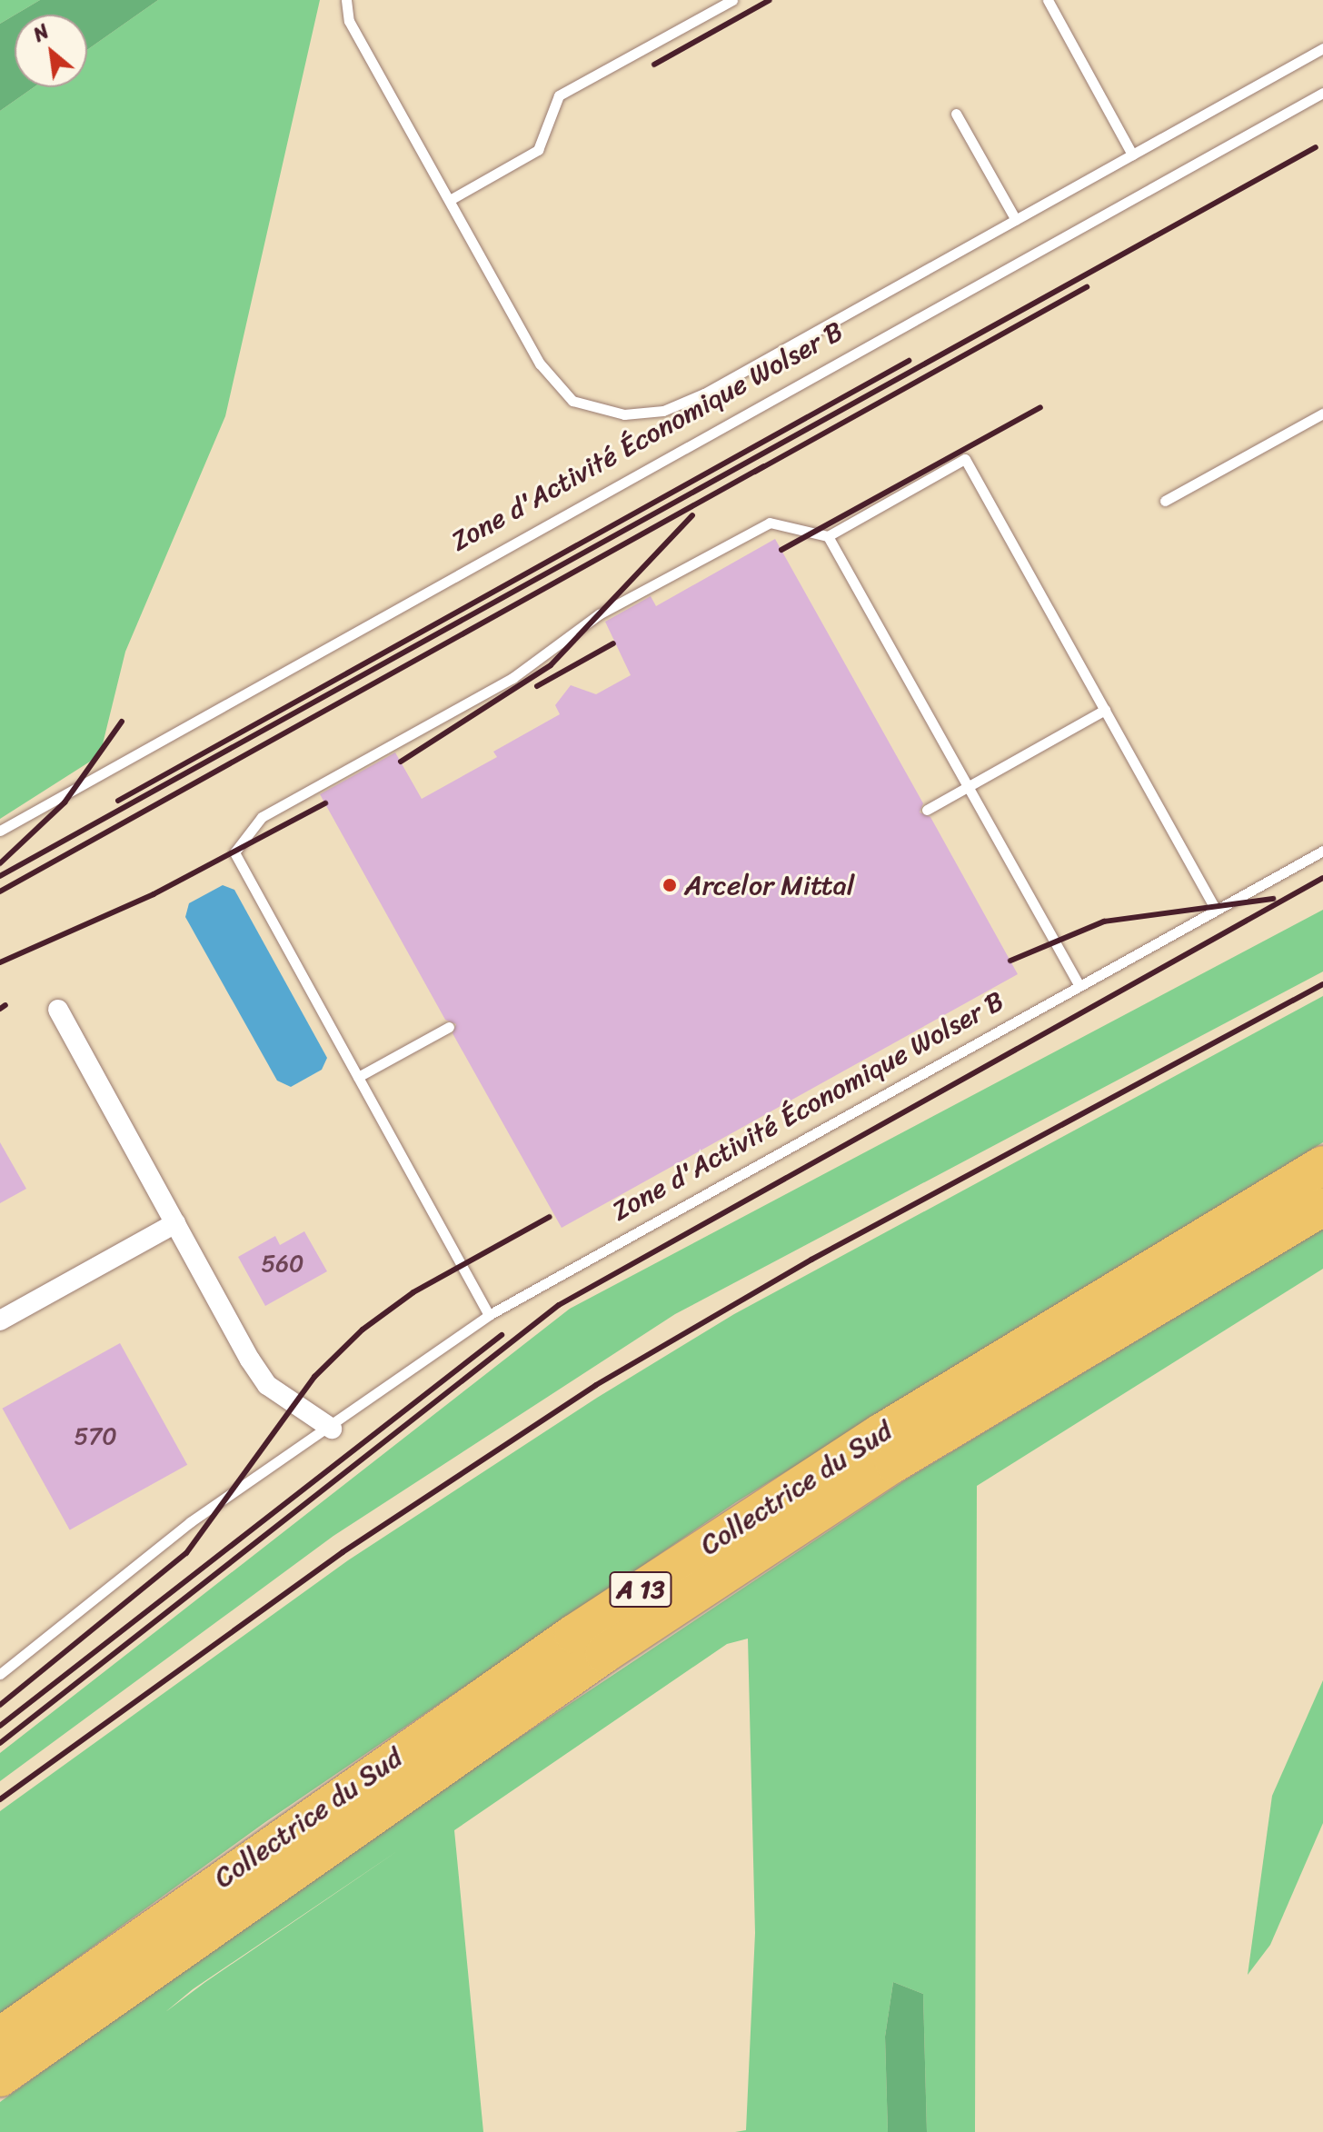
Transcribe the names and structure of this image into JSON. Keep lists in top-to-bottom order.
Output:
{
  "streets": {
    "highway": ["Collectrice du Sud", "A 13"],
    "lane": ["Zone d'Activité Économique Wolser B"]
  },
  "places": ["Arcelor Mittal"],
  "house_numbers": ["560", "570"],
  "north": "top left"
}
